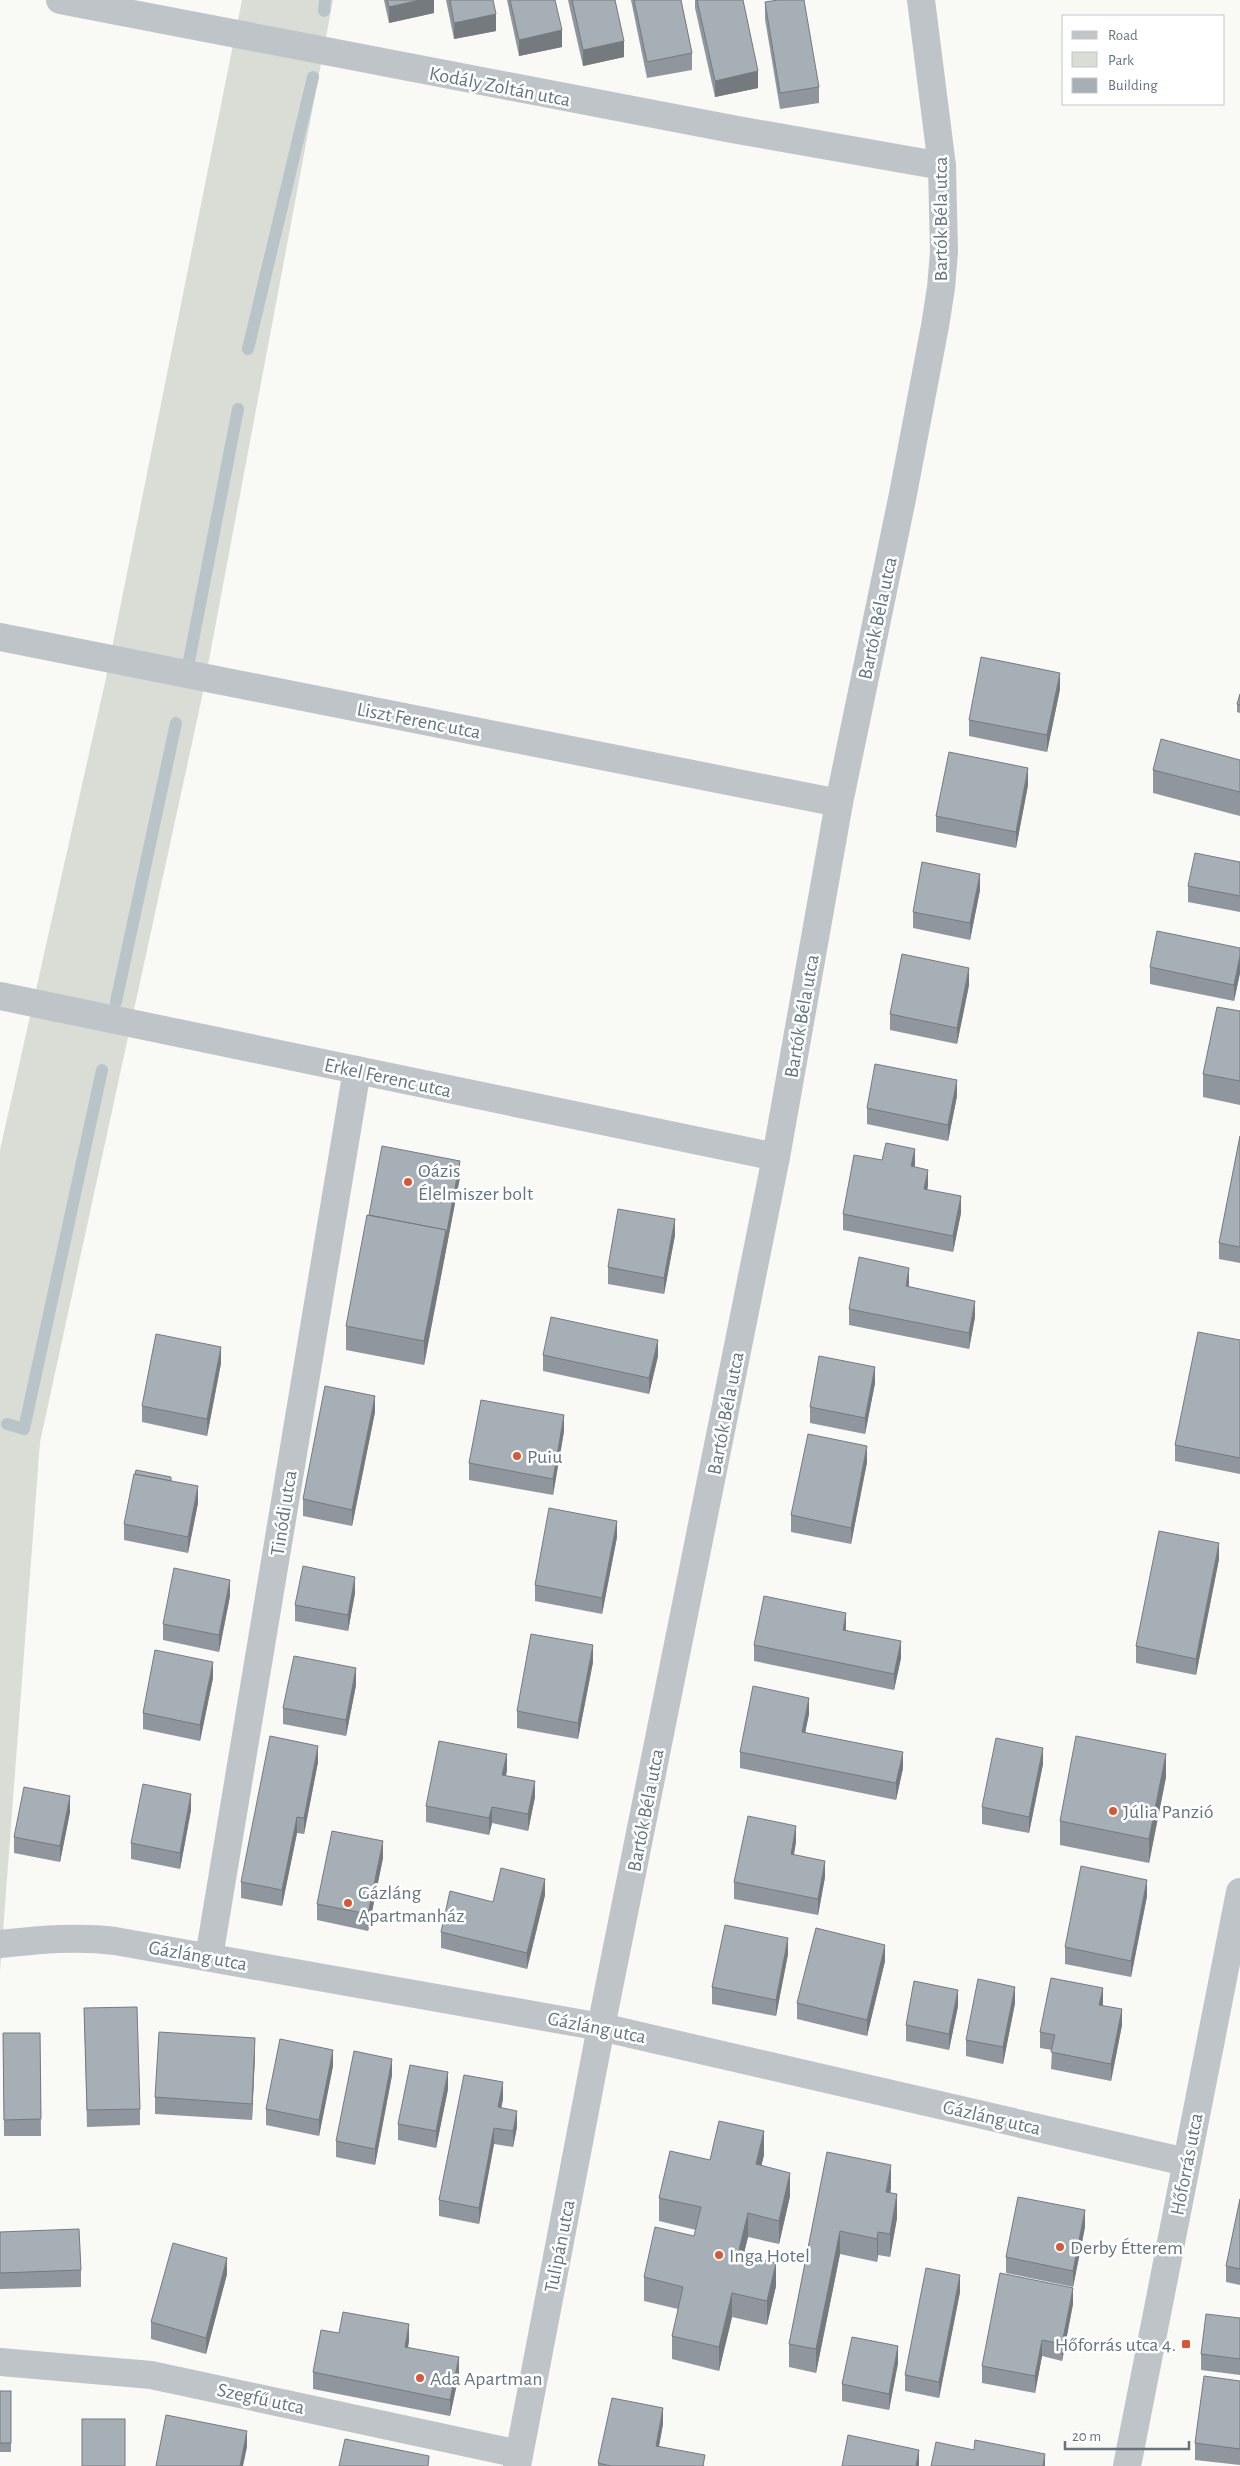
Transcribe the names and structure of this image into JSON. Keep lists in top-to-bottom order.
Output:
{
  "streets": {
    "street": [
      "Kodály Zoltán utca",
      "Bartók Béla utca",
      "Liszt Ferenc utca",
      "Erkel Ferenc utca",
      "Tinódi utca",
      "Gázláng utca",
      "Hőforrás utca",
      "Tulipán utca",
      "Szegfű utca"
    ]
  },
  "crossings": [
    ["Kodály Zoltán utca", "Bartók Béla utca"],
    ["Bartók Béla utca", "Liszt Ferenc utca"],
    ["Bartók Béla utca", "Erkel Ferenc utca"],
    ["Bartók Béla utca", "Gázláng utca"],
    ["Bartók Béla utca", "Tulipán utca"],
    ["Erkel Ferenc utca", "Tinódi utca"],
    ["Tinódi utca", "Gázláng utca"],
    ["Gázláng utca", "Hőforrás utca"],
    ["Gázláng utca", "Tulipán utca"],
    ["Tulipán utca", "Szegfű utca"]
  ],
  "places": {
    "other": [
      "Oázis Élelmiszer bolt",
      "Puiu",
      "Júlia Panzió",
      "Gázláng Apartmanház",
      "Derby Étterem",
      "Inga Hotel",
      "Ada Apartman"
    ],
    "transit": ["Hőforrás utca 4."]
  },
  "legend": ["Road", "Park", "Building"],
  "scale_bar": "20 m"
}
